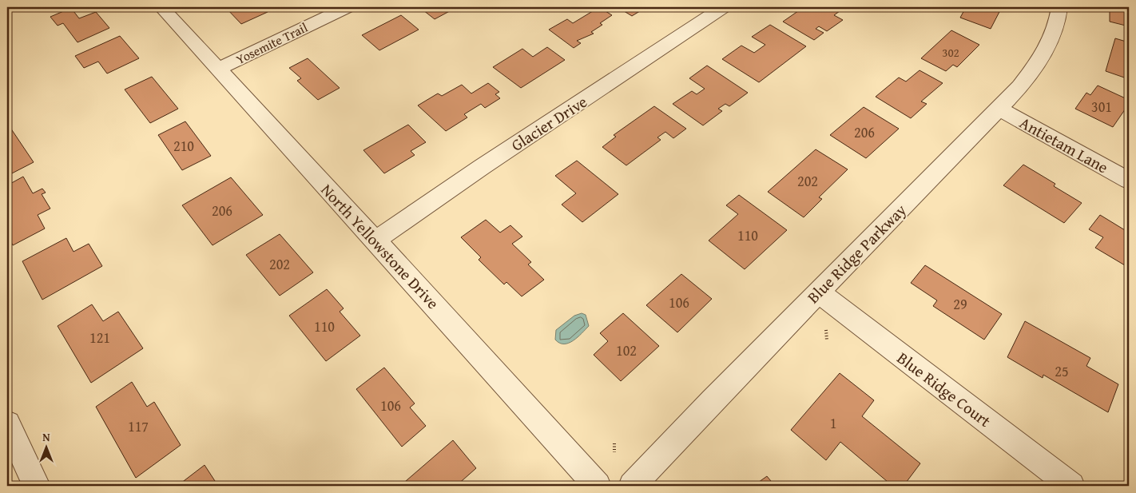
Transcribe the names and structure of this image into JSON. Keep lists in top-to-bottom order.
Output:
{
  "streets": {
    "street": [
      "Yosemite Trail",
      "Glacier Drive",
      "Antietam Lane",
      "North Yellowstone Drive",
      "Blue Ridge Parkway",
      "Blue Ridge Court"
    ]
  },
  "crossings": [
    ["Yosemite Trail", "North Yellowstone Drive"],
    ["Glacier Drive", "North Yellowstone Drive"],
    ["Antietam Lane", "Blue Ridge Parkway"],
    ["Blue Ridge Parkway", "Blue Ridge Court"]
  ],
  "house_numbers": [
    "302",
    "301",
    "206",
    "210",
    "202",
    "206",
    "110",
    "202",
    "106",
    "29",
    "110",
    "121",
    "102",
    "25",
    "106",
    "1",
    "117"
  ],
  "north": "top"
}
